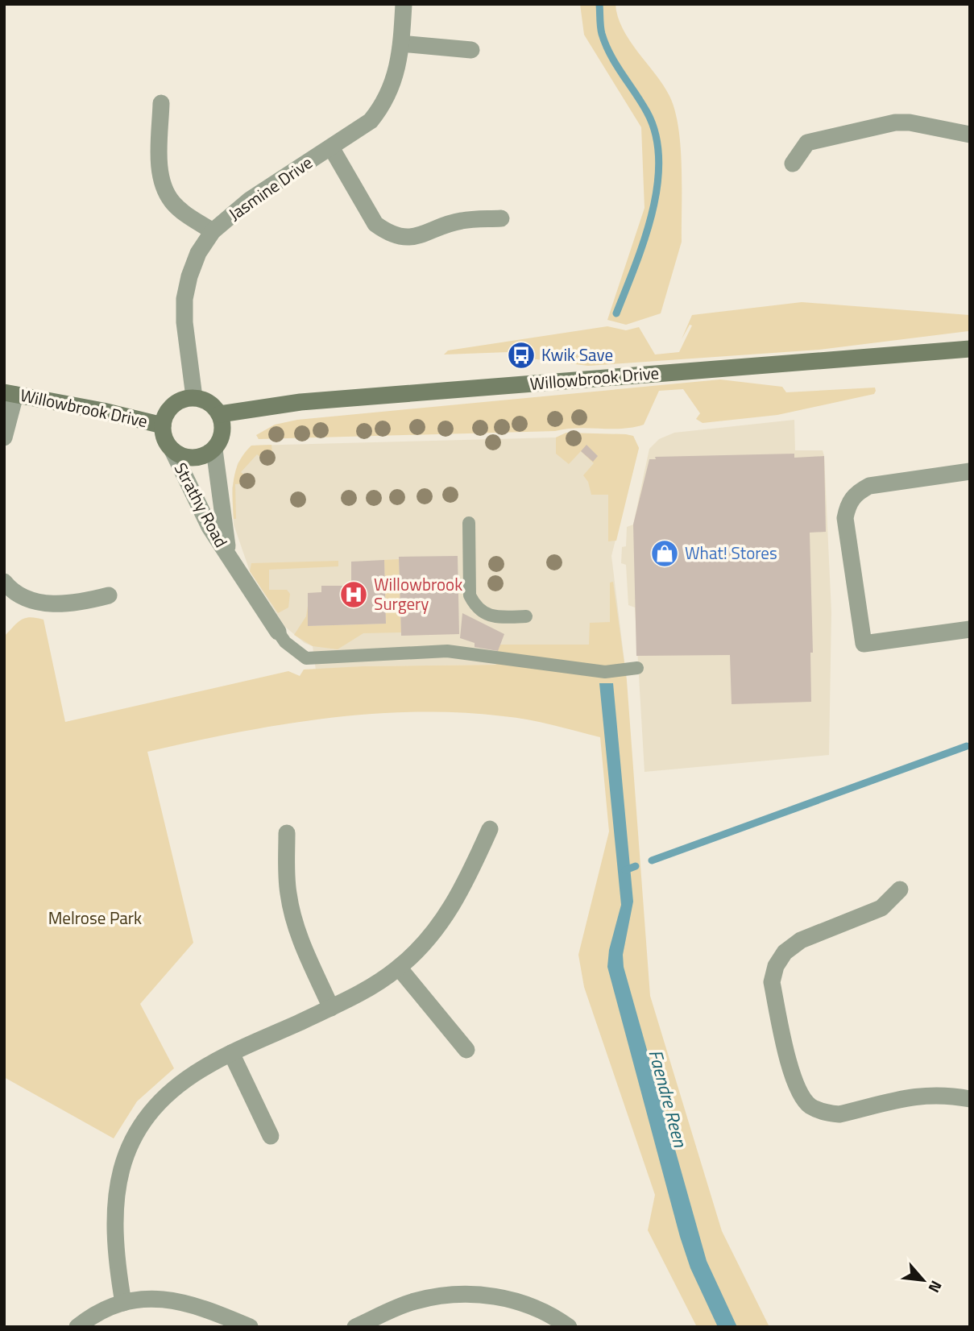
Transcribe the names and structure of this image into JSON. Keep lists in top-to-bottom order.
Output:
{
  "streets": {
    "street": ["Jasmine Drive", "Willowbrook Drive", "Strathy Road"]
  },
  "crossings": [
    ["Jasmine Drive", "Willowbrook Drive"],
    ["Jasmine Drive", "Strathy Road"],
    ["Willowbrook Drive", "Strathy Road"]
  ],
  "water": ["Faendre Reen"],
  "parks": ["Melrose Park"],
  "places": {
    "bus stop": ["Kwik Save"],
    "shop": ["What! Stores"],
    "hospital": ["Willowbrook Surgery"]
  },
  "north": "bottom right"
}
